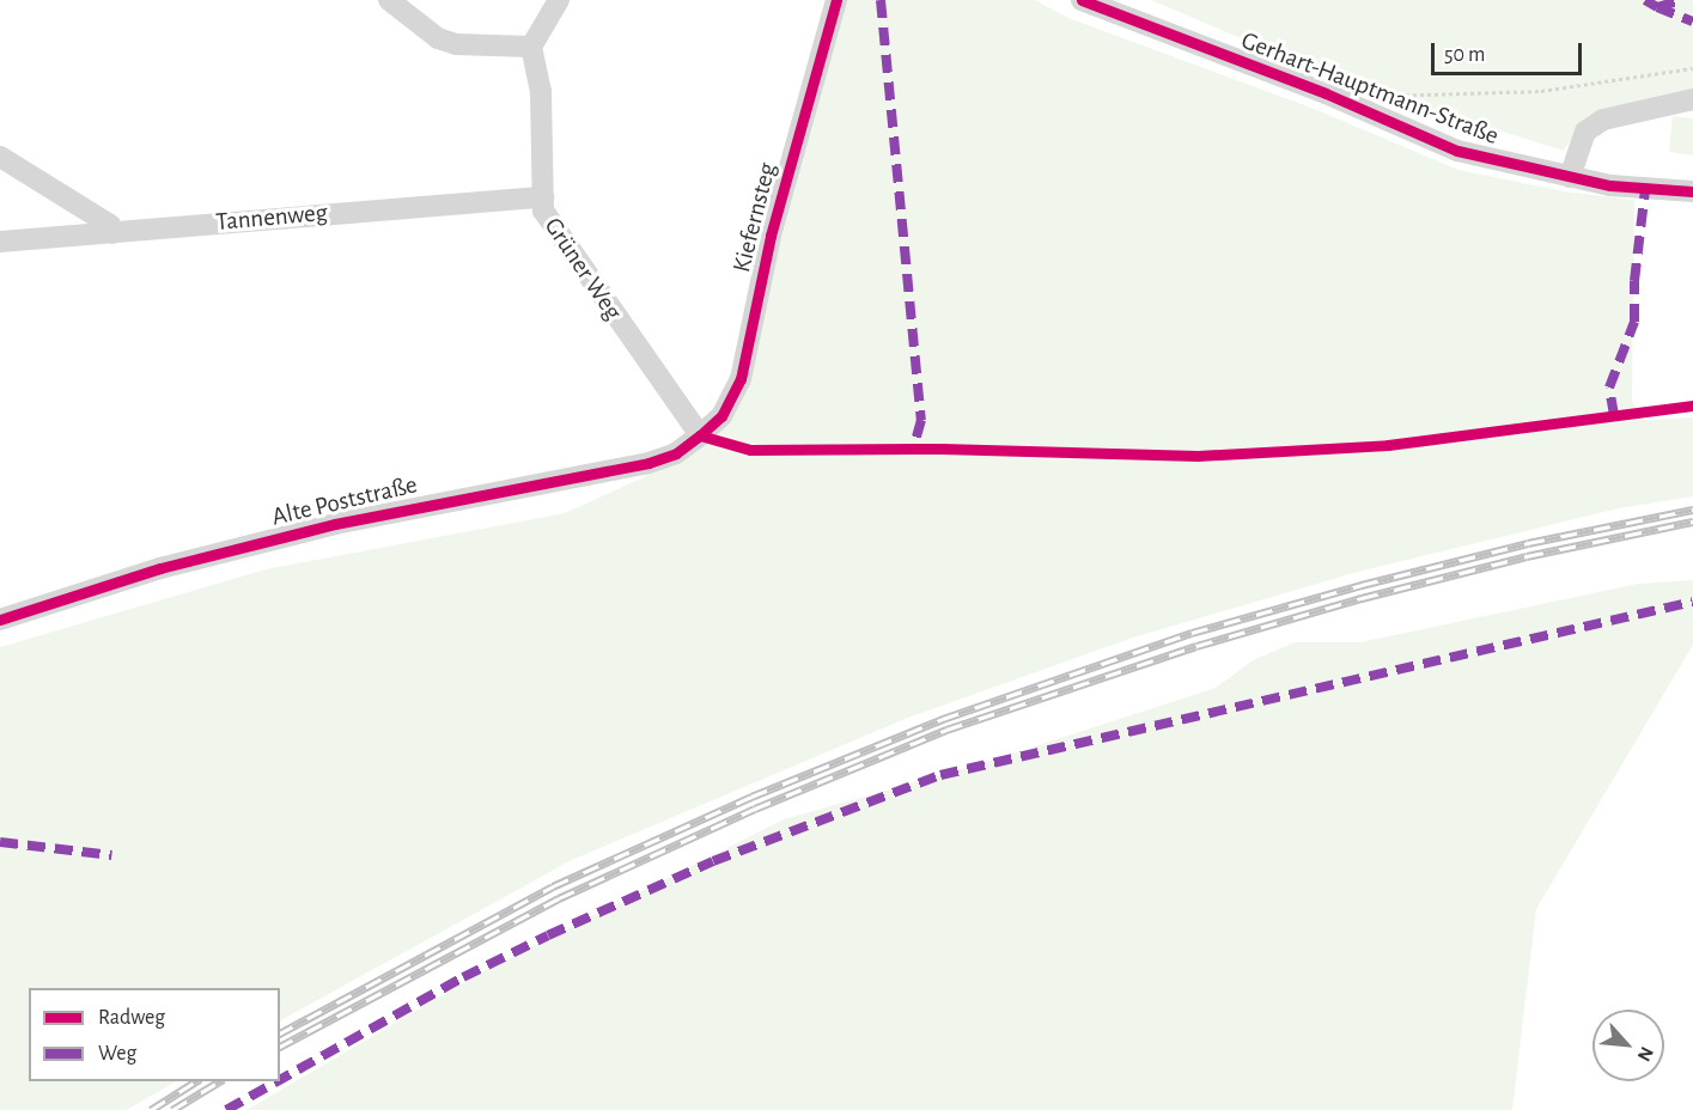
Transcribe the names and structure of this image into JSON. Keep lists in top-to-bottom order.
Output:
{
  "streets": {
    "street": [
      "Gerhart-Hauptmann-Straße",
      "Tannenweg",
      "Kiefernsteg",
      "Grüner Weg",
      "Alte Poststraße"
    ]
  },
  "crossings": [
    ["Tannenweg", "Grüner Weg"],
    ["Kiefernsteg", "Grüner Weg"],
    ["Kiefernsteg", "Alte Poststraße"],
    ["Grüner Weg", "Alte Poststraße"]
  ],
  "legend": ["Radweg", "Weg"],
  "scale_bar": "50 m",
  "north": "bottom right"
}
